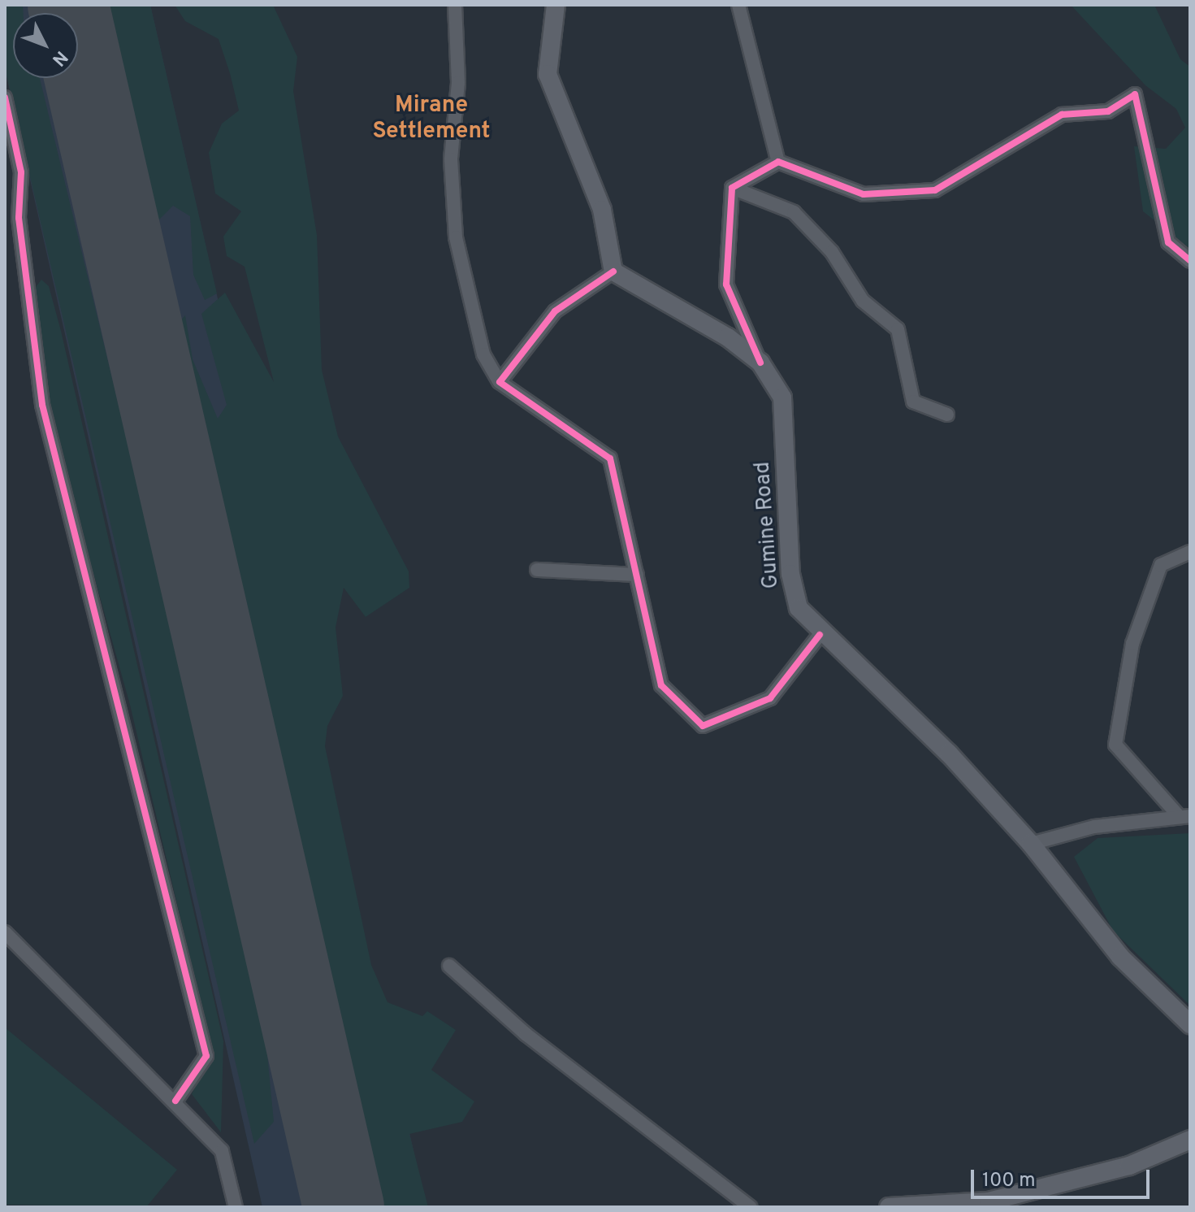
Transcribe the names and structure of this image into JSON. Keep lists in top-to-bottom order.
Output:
{
  "streets": {
    "main road": ["Gumine Road"]
  },
  "districts": ["Mirane Settlement"],
  "scale_bar": "100 m",
  "north": "bottom right"
}
